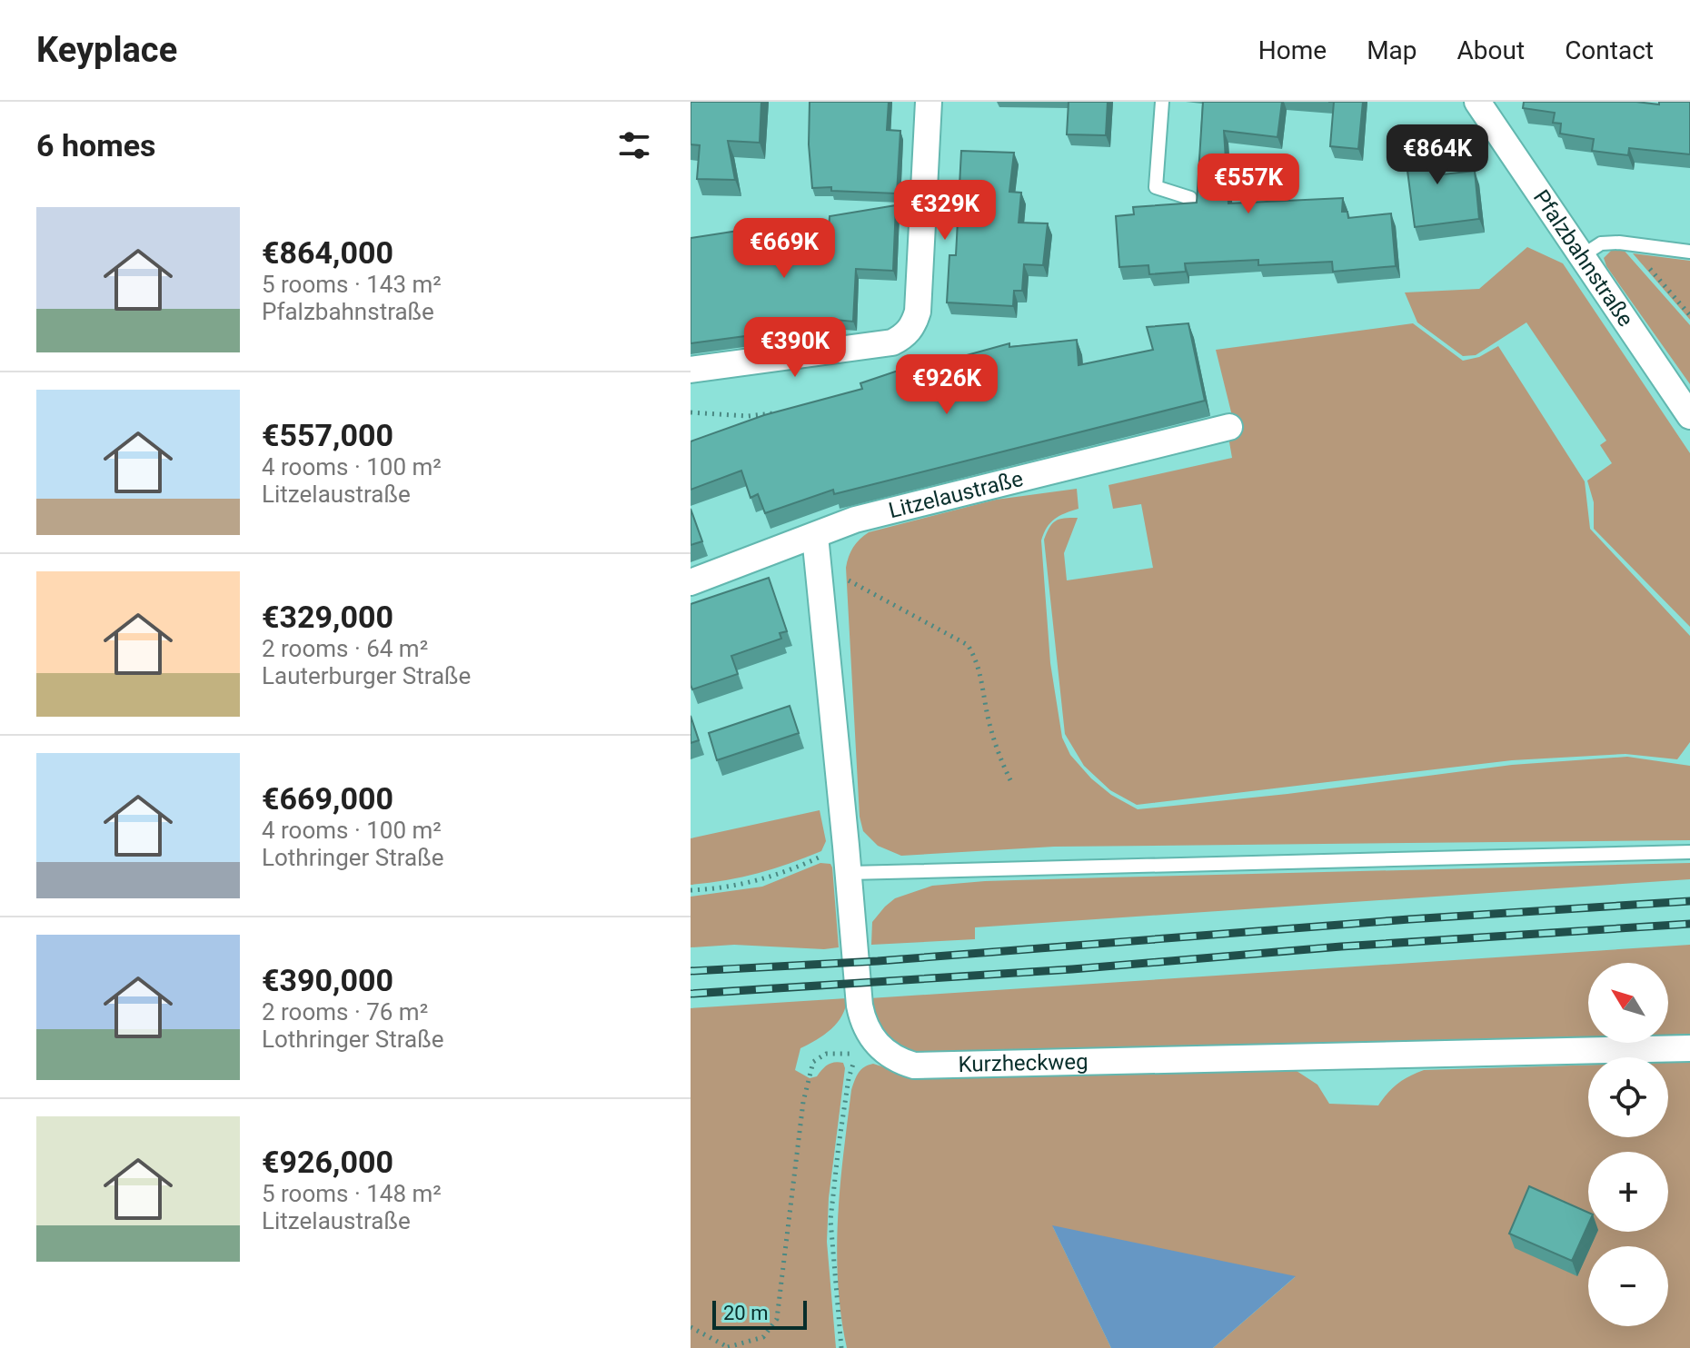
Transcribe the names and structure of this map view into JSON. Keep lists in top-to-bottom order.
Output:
{
  "streets": {
    "street": ["Pfalzbahnstraße", "Litzelaustraße", "Kurzheckweg"]
  },
  "crossings": [
    ["Litzelaustraße", "Kurzheckweg"]
  ],
  "scale_bar": "20 m",
  "north": "top left",
  "page": {
    "header": "Keyplace",
    "nav": [
      "Home",
      "Map",
      "About",
      "Contact"
    ],
    "heading": "6 homes",
    "price": [
      "€864K",
      "€557K",
      "€329K",
      "€669K",
      "€390K",
      "€926K"
    ],
    "list": [
      {
        "name": "€864,000",
        "note": "5 rooms · 143 m² · Pfalzbahnstraße"
      },
      {
        "name": "€557,000",
        "note": "4 rooms · 100 m² · Litzelaustraße"
      },
      {
        "name": "€329,000",
        "note": "2 rooms · 64 m² · Lauterburger Straße"
      },
      {
        "name": "€669,000",
        "note": "4 rooms · 100 m² · Lothringer Straße"
      },
      {
        "name": "€390,000",
        "note": "2 rooms · 76 m² · Lothringer Straße"
      },
      {
        "name": "€926,000",
        "note": "5 rooms · 148 m² · Litzelaustraße"
      }
    ],
    "map_buttons": ["+", "−"],
    "scale": "20 m"
  }
}
